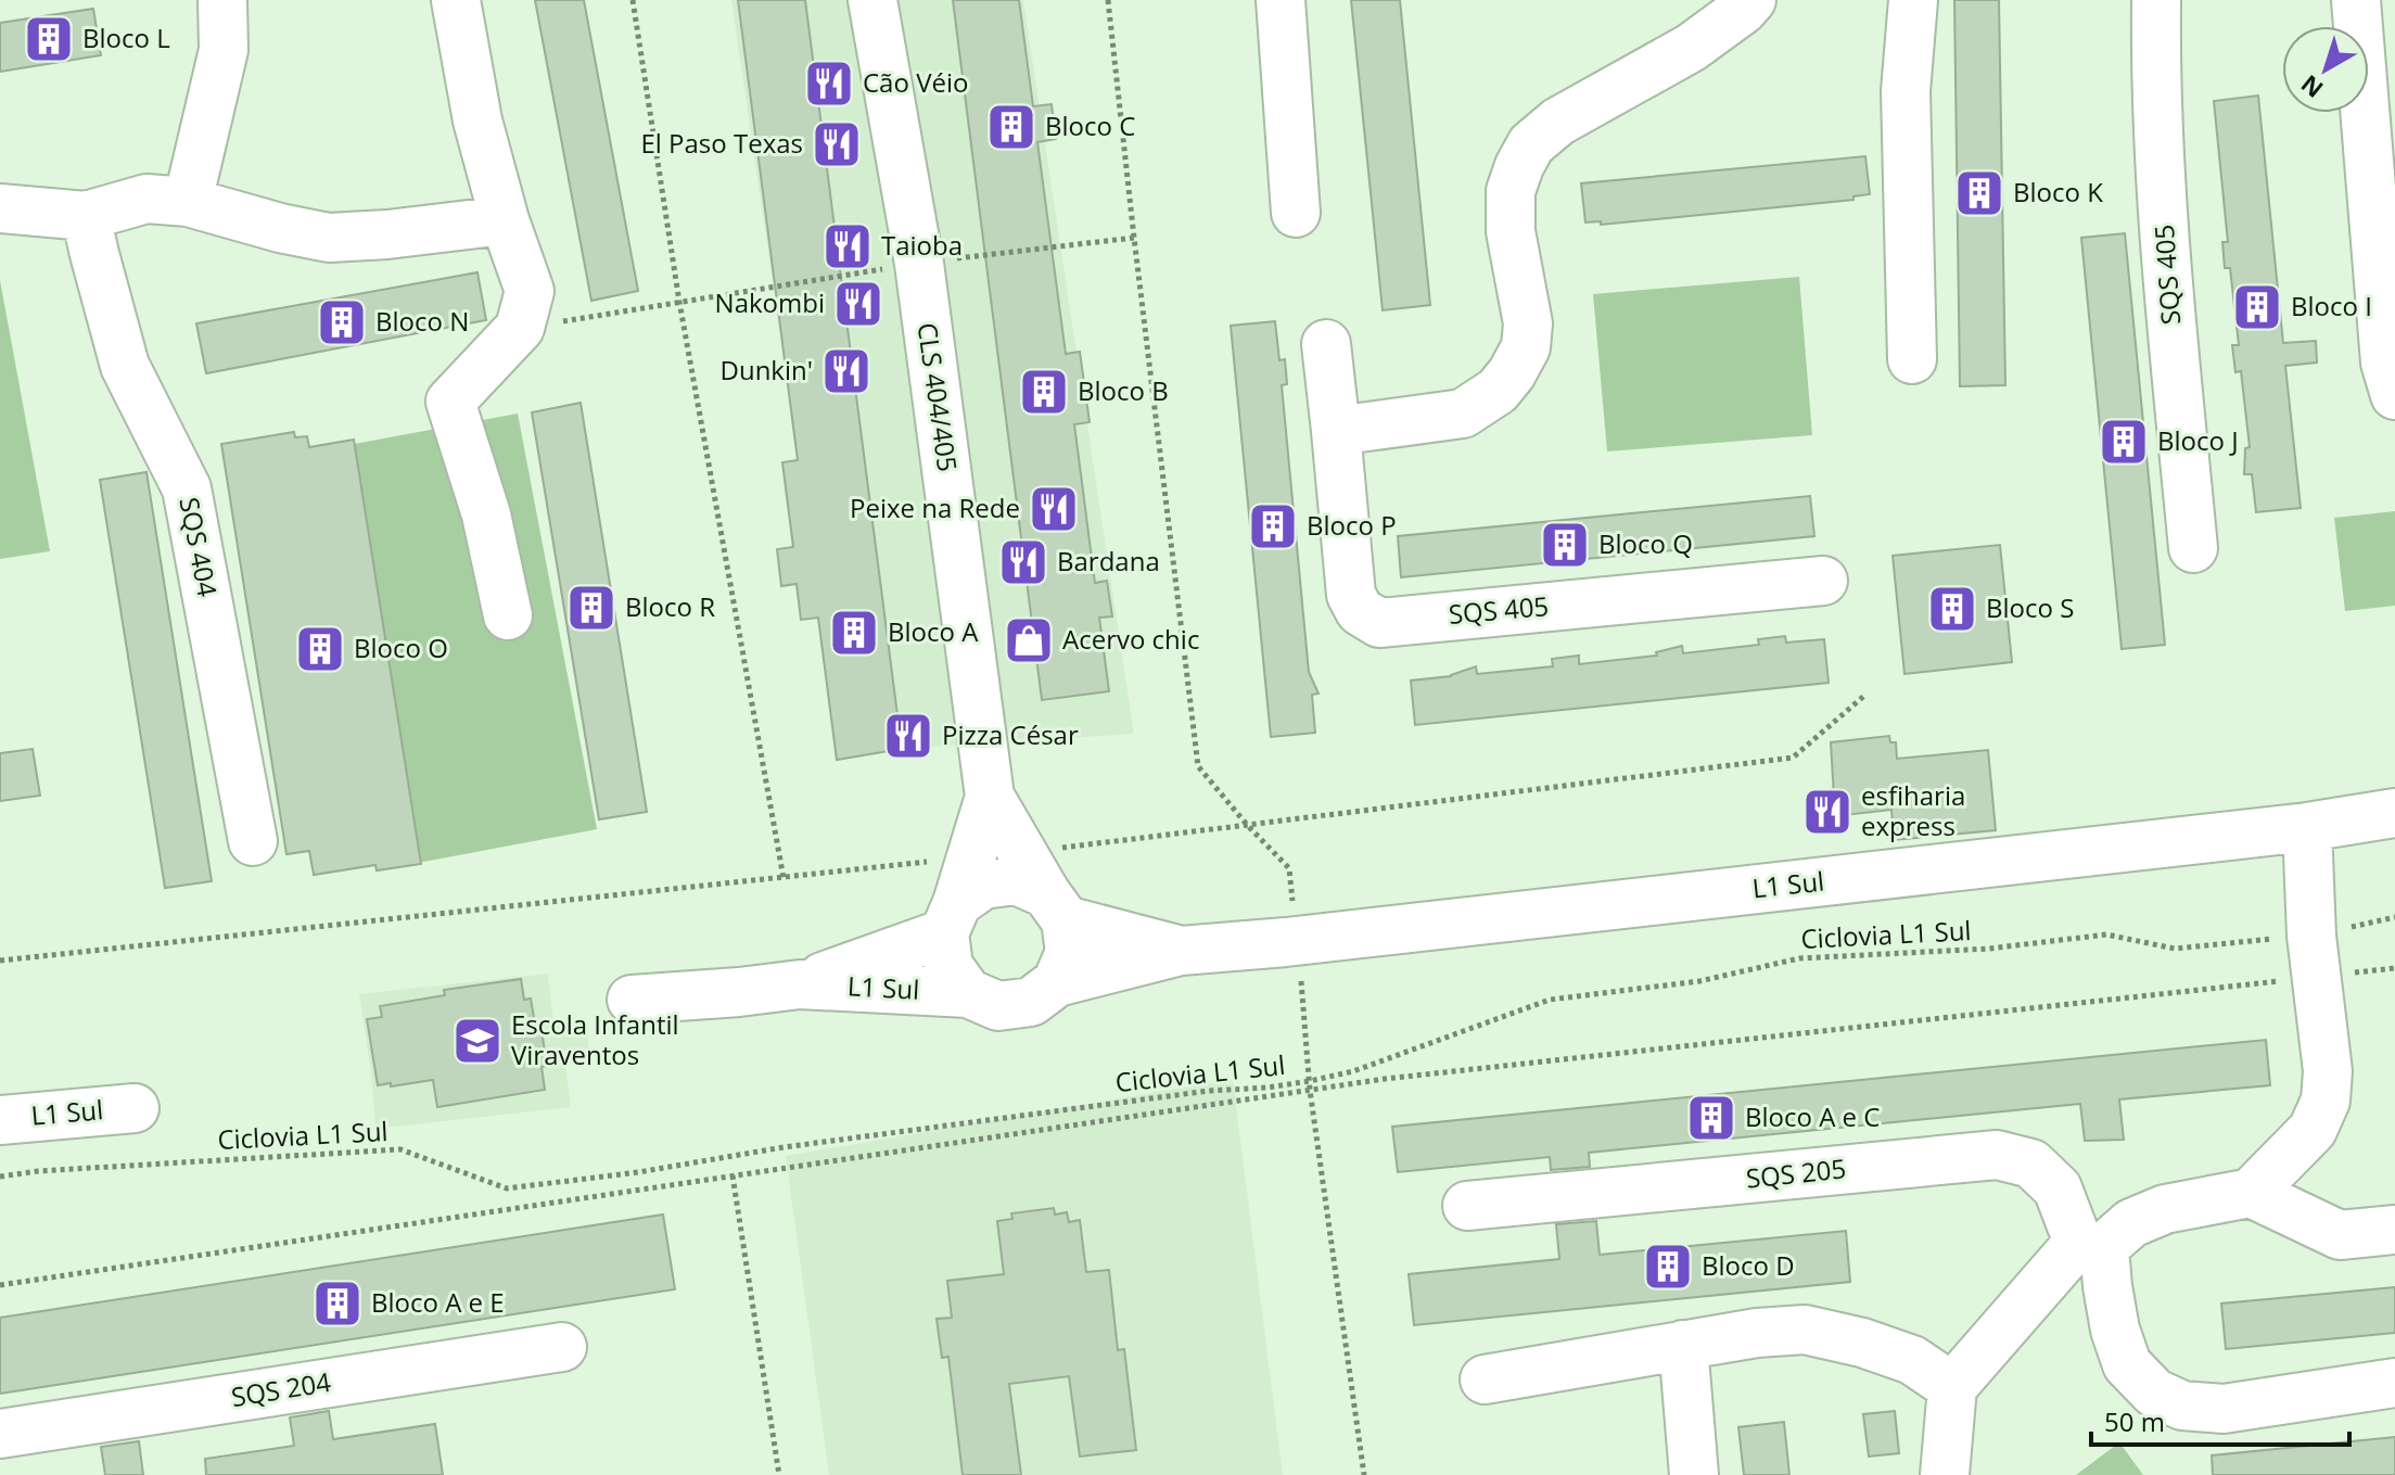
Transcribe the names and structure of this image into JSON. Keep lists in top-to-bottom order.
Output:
{
  "streets": {
    "street": [
      "SQS 405",
      "CLS 404/405",
      "SQS 404",
      "L1 Sul",
      "SQS 205",
      "SQS 204"
    ],
    "path": ["Ciclovia L1 Sul"]
  },
  "crossings": [
    ["CLS 404/405", "L1 Sul"]
  ],
  "places": {
    "building": [
      "Bloco L",
      "Bloco C",
      "Bloco K",
      "Bloco I",
      "Bloco N",
      "Bloco B",
      "Bloco J",
      "Bloco P",
      "Bloco Q",
      "Bloco R",
      "Bloco S",
      "Bloco A",
      "Bloco O",
      "Bloco A e C",
      "Bloco D",
      "Bloco A e E"
    ],
    "restaurant": [
      "Cão Véio",
      "El Paso Texas",
      "Taioba",
      "Nakombi",
      "Dunkin'",
      "Peixe na Rede",
      "Bardana",
      "Pizza César",
      "esfiharia express"
    ],
    "shop": ["Acervo chic"],
    "school or university": ["Escola Infantil Viraventos"]
  },
  "scale_bar": "50 m",
  "north": "bottom left"
}
